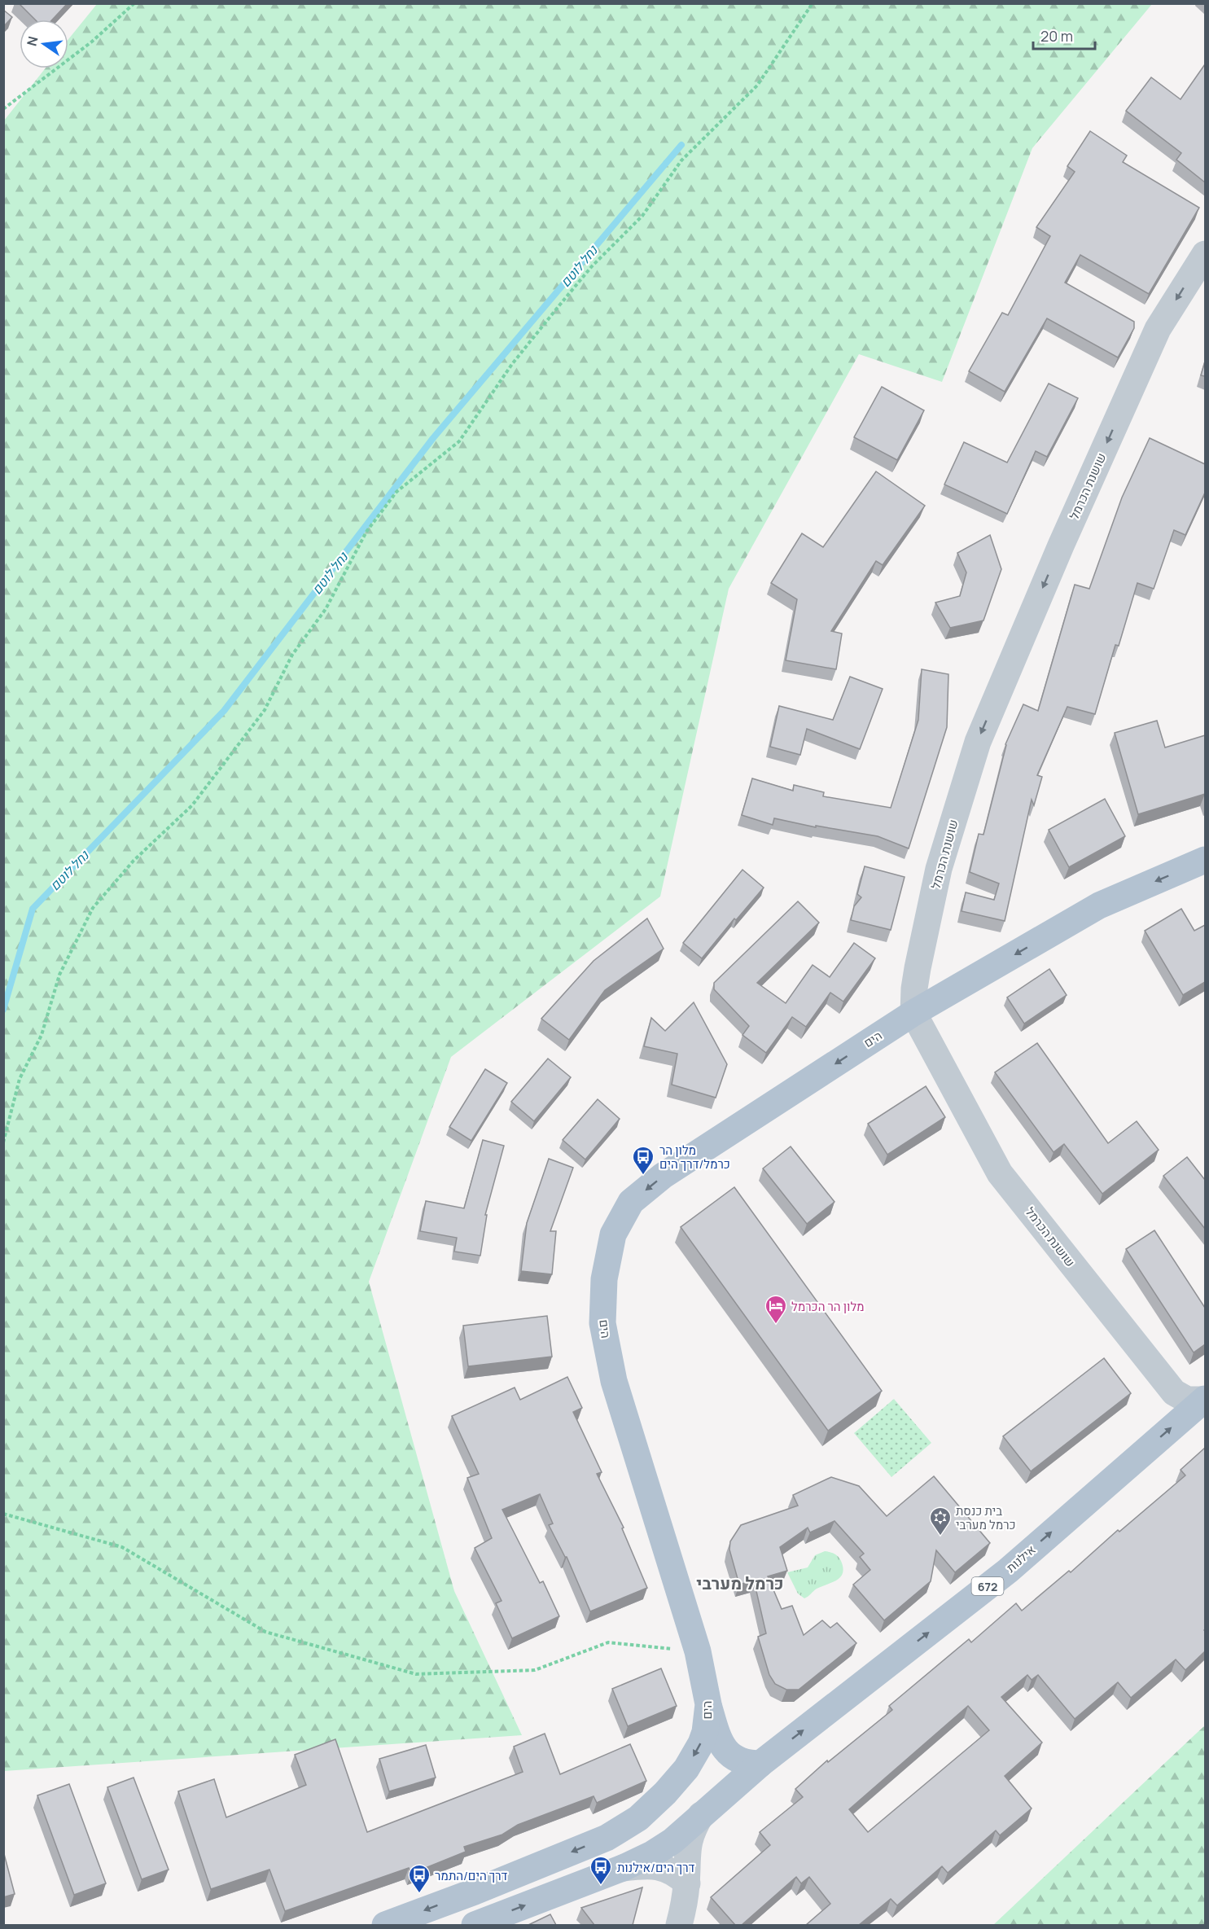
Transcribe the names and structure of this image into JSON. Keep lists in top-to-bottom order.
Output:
{
  "streets": {
    "main road": ["הים", "אילנות", "672"],
    "street": ["שושנת הכרמל"]
  },
  "crossings": [
    ["שושנת הכרמל", "הים"],
    ["שושנת הכרמל", "אילנות"],
    ["אילנות", "672"]
  ],
  "one_way": ["שושנת הכרמל", "הים", "אילנות"],
  "districts": ["כרמל מערבי"],
  "water": ["נחל לוטם"],
  "places": {
    "bus stop": ["מלון הר כרמל/דרך הים", "דרך הים/אילנות", "דרך הים/התמר"],
    "hotel": ["מלון הר הכרמל"],
    "synagogue": ["בית כנסת כרמל מערבי"]
  },
  "scale_bar": "20 m",
  "north": "left"
}
